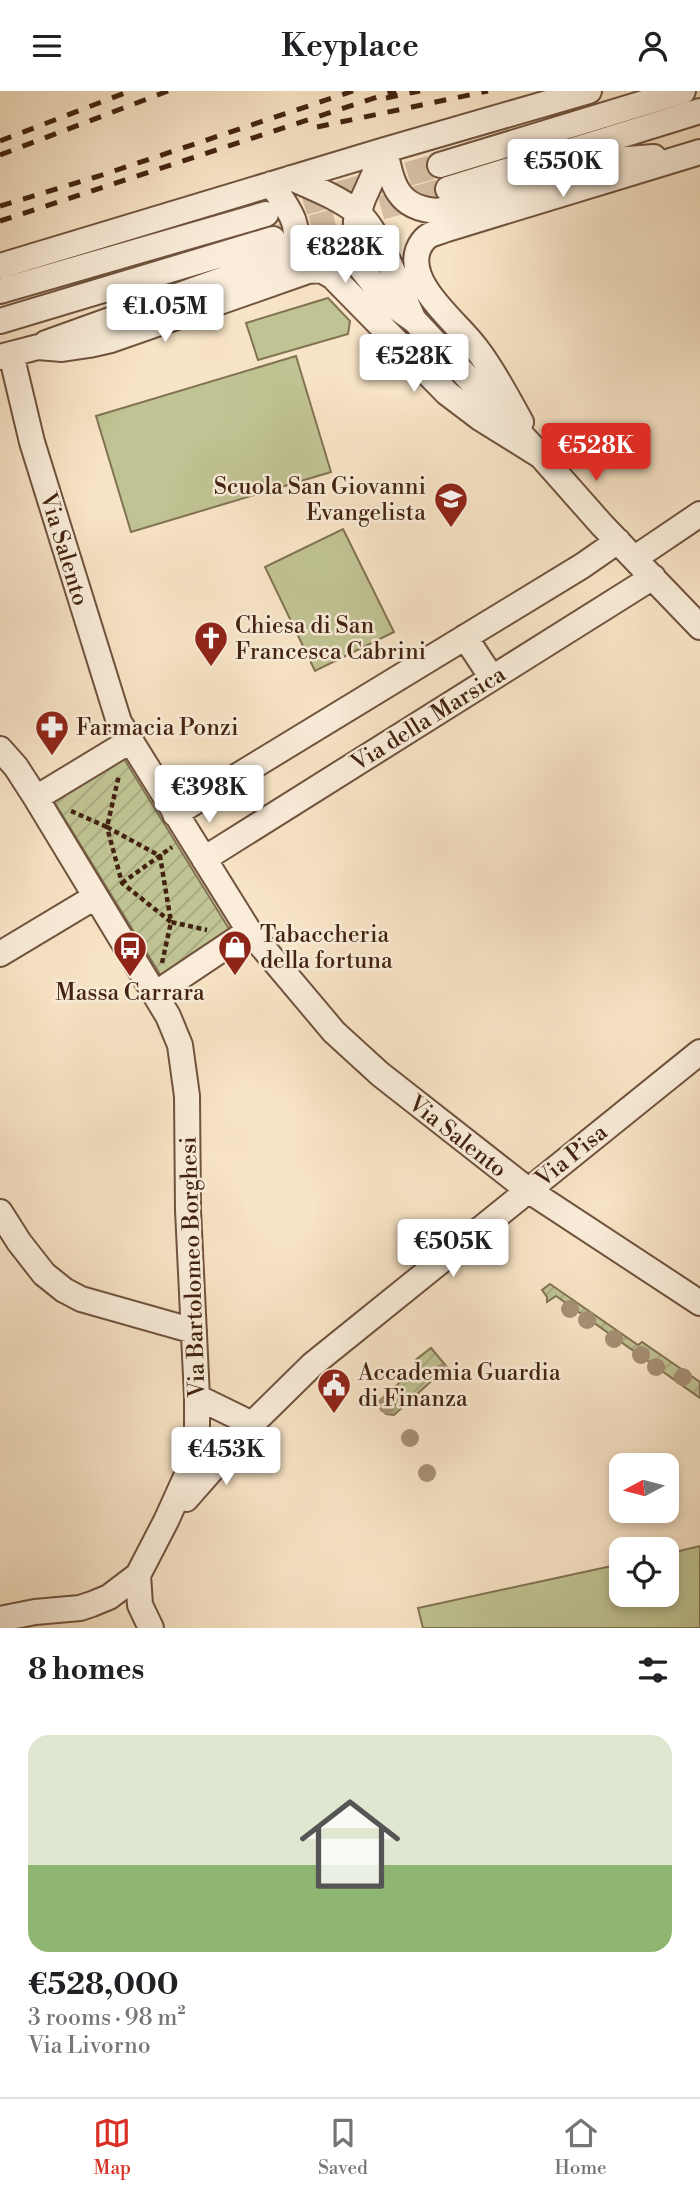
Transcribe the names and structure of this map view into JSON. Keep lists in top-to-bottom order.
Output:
{
  "streets": {
    "street": [
      "Via Salento",
      "Via della Marsica",
      "Via Pisa",
      "Via Bartolomeo Borghesi"
    ]
  },
  "crossings": [
    ["Via Salento", "Via della Marsica"],
    ["Via Salento", "Via Pisa"],
    ["Via Pisa", "Via Bartolomeo Borghesi"]
  ],
  "places": {
    "school or university": ["Scuola San Giovanni Evangelista"],
    "church": ["Chiesa di San Francesca Cabrini"],
    "pharmacy": ["Farmacia Ponzi"],
    "shop": ["Tabaccheria della fortuna"],
    "bus stop": ["Massa Carrara"],
    "public building": ["Accademia Guardia di Finanza"]
  },
  "north": "left",
  "page": {
    "header": "Keyplace",
    "price": [
      "€550K",
      "€828K",
      "€1.05M",
      "€528K",
      "€528K",
      "€398K",
      "€505K",
      "€453K"
    ],
    "heading": "8 homes",
    "list": [
      {
        "name": "€528,000",
        "note": "3 rooms · 98 m² · Via Livorno"
      }
    ],
    "tabs": ["Map", "Saved", "Home"]
  }
}
